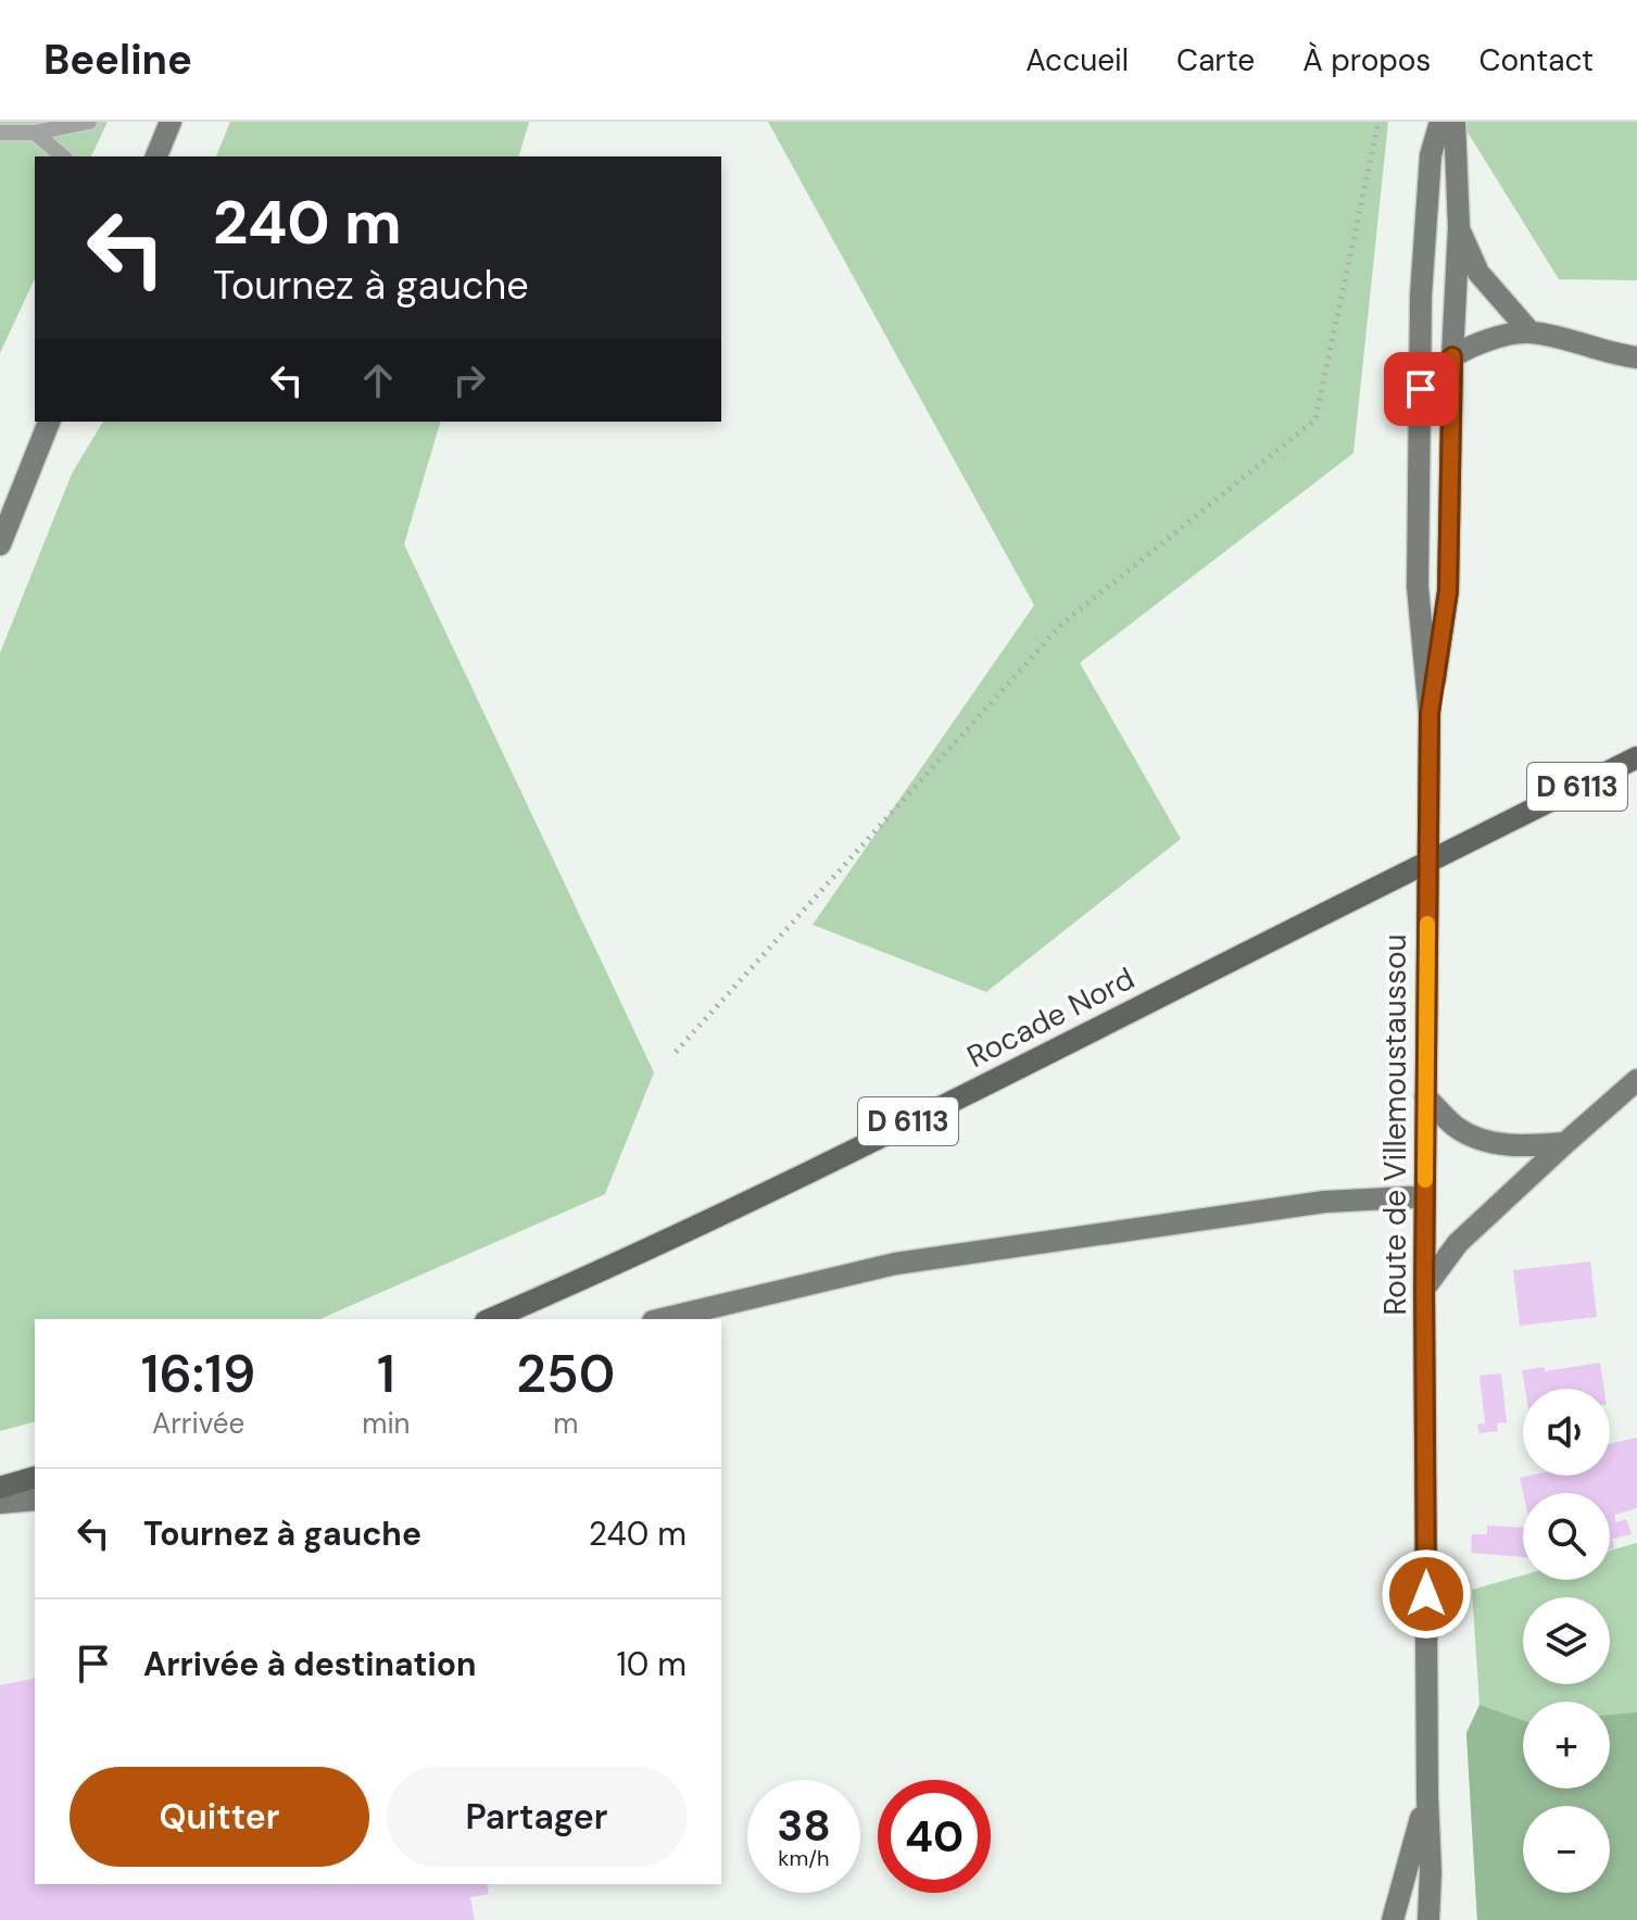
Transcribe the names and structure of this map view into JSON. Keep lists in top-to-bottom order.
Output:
{
  "streets": {
    "main road": ["D 6113", "Rocade Nord"],
    "street": ["Route de Villemoustaussou"]
  },
  "page": {
    "header": "Beeline",
    "nav": [
      "Accueil",
      "Carte",
      "À propos",
      "Contact"
    ],
    "turn": ["240 m", "Tournez à gauche"],
    "eta": [
      "16:19",
      "Arrivée",
      "1",
      "min",
      "250",
      "m"
    ],
    "map_buttons": ["+", "−"],
    "list": [
      {
        "name": "Tournez à gauche",
        "value": "240 m"
      },
      {
        "name": "Arrivée à destination",
        "value": "10 m"
      }
    ],
    "buttons": ["Quitter", "Partager"],
    "speed": "38 km/h",
    "limit": "40"
  }
}
